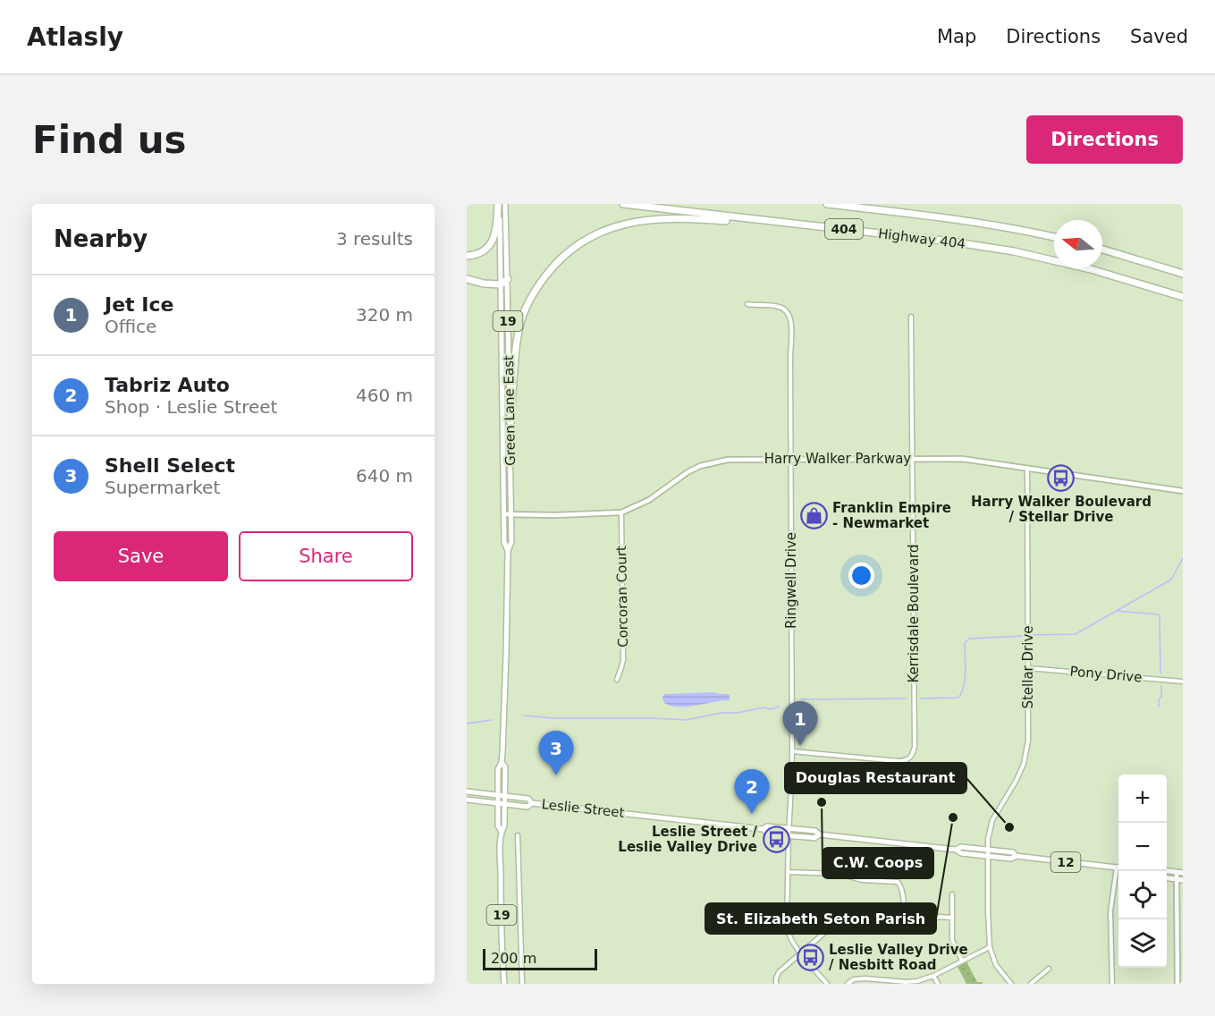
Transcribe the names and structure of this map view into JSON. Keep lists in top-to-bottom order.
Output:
{
  "streets": {
    "highway": ["404", "Highway 404"],
    "main road": [
      "19",
      "Green Lane East",
      "Leslie Street",
      "12"
    ],
    "street": [
      "Harry Walker Parkway",
      "Ringwell Drive",
      "Corcoran Court",
      "Kerrisdale Boulevard",
      "Stellar Drive",
      "Pony Drive"
    ]
  },
  "crossings": [
    ["Green Lane East", "Harry Walker Parkway"],
    ["Green Lane East", "Leslie Street"],
    ["Harry Walker Parkway", "Ringwell Drive"],
    ["Harry Walker Parkway", "Corcoran Court"],
    ["Harry Walker Parkway", "Kerrisdale Boulevard"],
    ["Harry Walker Parkway", "Stellar Drive"],
    ["Ringwell Drive", "Kerrisdale Boulevard"],
    ["Ringwell Drive", "Leslie Street"],
    ["Stellar Drive", "Pony Drive"],
    ["Stellar Drive", "Leslie Street"]
  ],
  "places": {
    "bus stop": ["Harry Walker Boulevard / Stellar Drive", "Leslie Street / Leslie Valley Drive", "Leslie Valley Drive / Nesbitt Road"],
    "shop": ["Franklin Empire - Newmarket"],
    "other": ["C.W. Coops", "St. Elizabeth Seton Parish", "Douglas Restaurant"]
  },
  "scale_bar": "200 m",
  "north": "left",
  "page": {
    "header": "Atlasly",
    "nav": ["Map", "Directions", "Saved"],
    "buttons": [
      "Directions",
      ["Save", "Share"]
    ],
    "title": "Find us",
    "heading": ["Nearby", "3 results"],
    "list": [
      {
        "mark": "1",
        "name": "Jet Ice",
        "note": "Office",
        "value": "320 m"
      },
      {
        "mark": "2",
        "name": "Tabriz Auto",
        "note": "Shop · Leslie Street",
        "value": "460 m"
      },
      {
        "mark": "3",
        "name": "Shell Select",
        "note": "Supermarket",
        "value": "640 m"
      }
    ],
    "pins": ["1", "3", "2"],
    "map_buttons": ["+", "−"],
    "scale": "200 m"
  }
}
